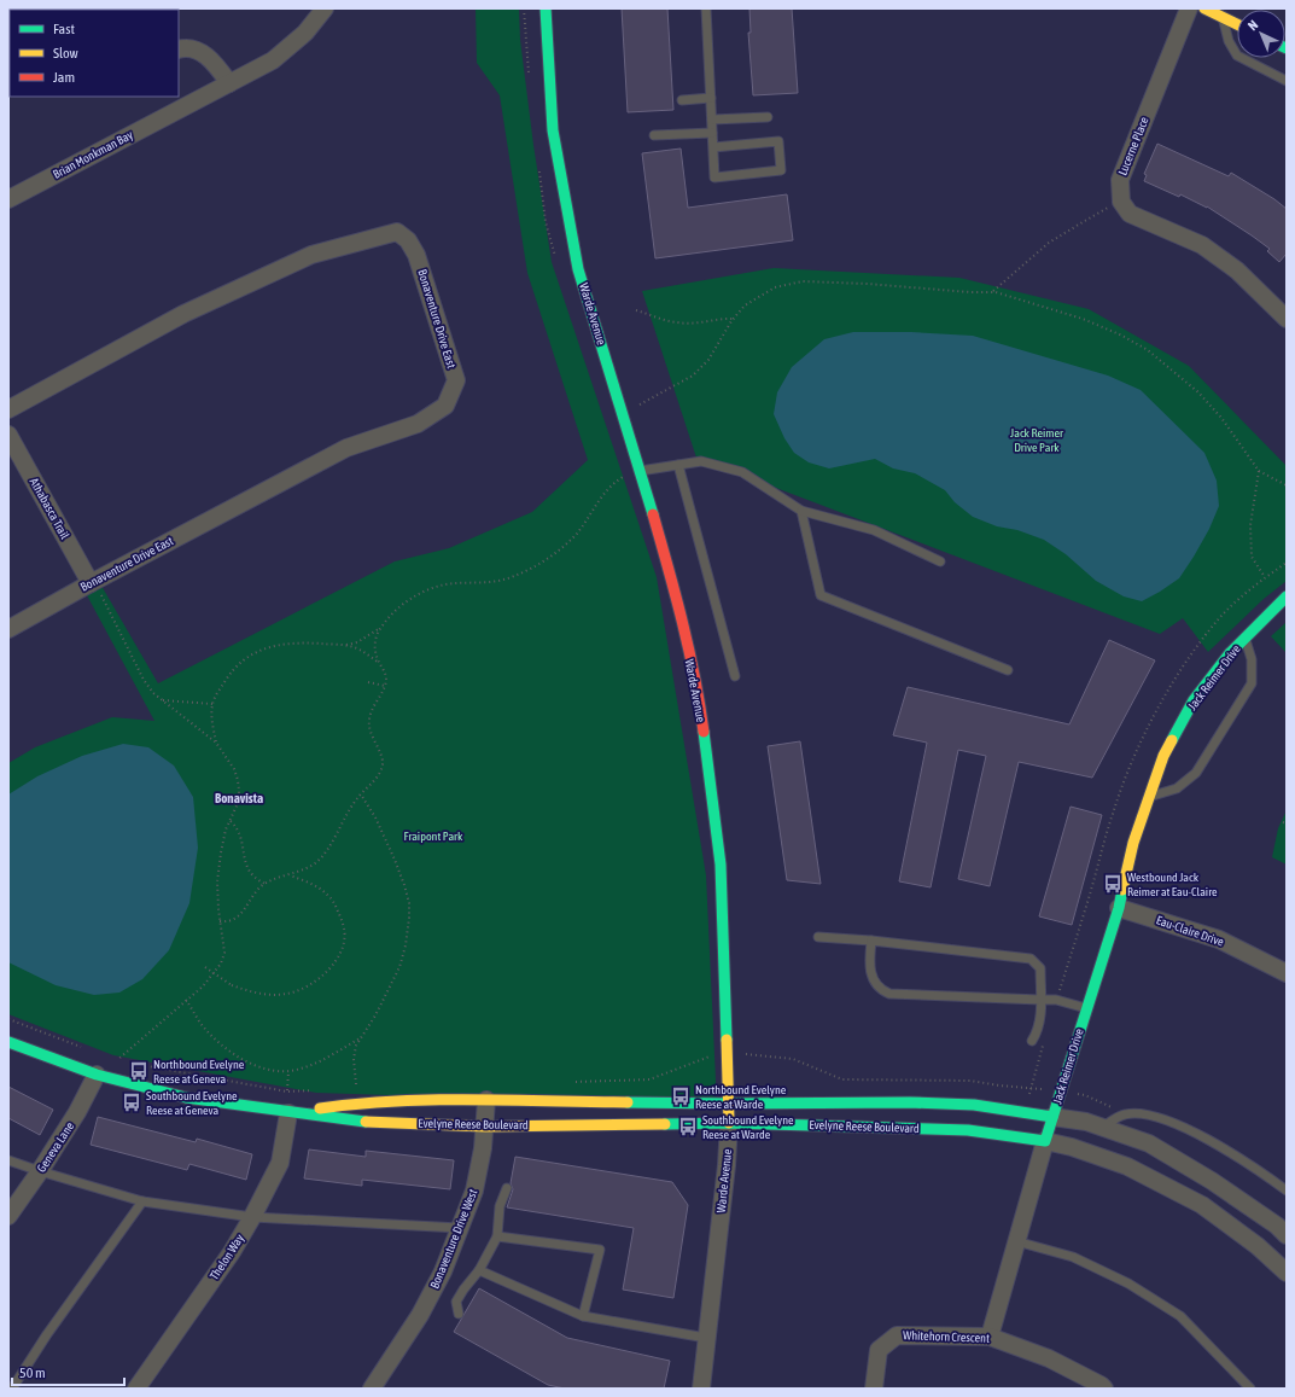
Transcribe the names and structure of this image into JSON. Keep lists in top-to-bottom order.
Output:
{
  "streets": {
    "street": [
      "Lucerne Place",
      "Brian Monkman Bay",
      "Warde Avenue",
      "Bonaventure Drive East",
      "Athabasca Trail",
      "Jack Reimer Drive",
      "Eau-Claire Drive",
      "Evelyne Reese Boulevard",
      "Geneva Lane",
      "Bonaventure Drive West",
      "Thelon Way",
      "Whitehorn Crescent"
    ]
  },
  "crossings": [
    ["Warde Avenue", "Evelyne Reese Boulevard"],
    ["Bonaventure Drive East", "Athabasca Trail"],
    ["Jack Reimer Drive", "Eau-Claire Drive"],
    ["Jack Reimer Drive", "Evelyne Reese Boulevard"],
    ["Jack Reimer Drive", "Whitehorn Crescent"],
    ["Evelyne Reese Boulevard", "Geneva Lane"],
    ["Evelyne Reese Boulevard", "Bonaventure Drive West"],
    ["Evelyne Reese Boulevard", "Thelon Way"]
  ],
  "districts": ["Bonavista"],
  "parks": ["Jack Reimer Drive Park", "Fraipont Park"],
  "places": {
    "bus stop": [
      "Westbound Jack Reimer at Eau-Claire",
      "Northbound Evelyne Reese at Geneva",
      "Northbound Evelyne Reese at Warde",
      "Southbound Evelyne Reese at Geneva",
      "Southbound Evelyne Reese at Warde"
    ]
  },
  "legend": ["Fast", "Slow", "Jam"],
  "scale_bar": "50 m",
  "north": "top left"
}
